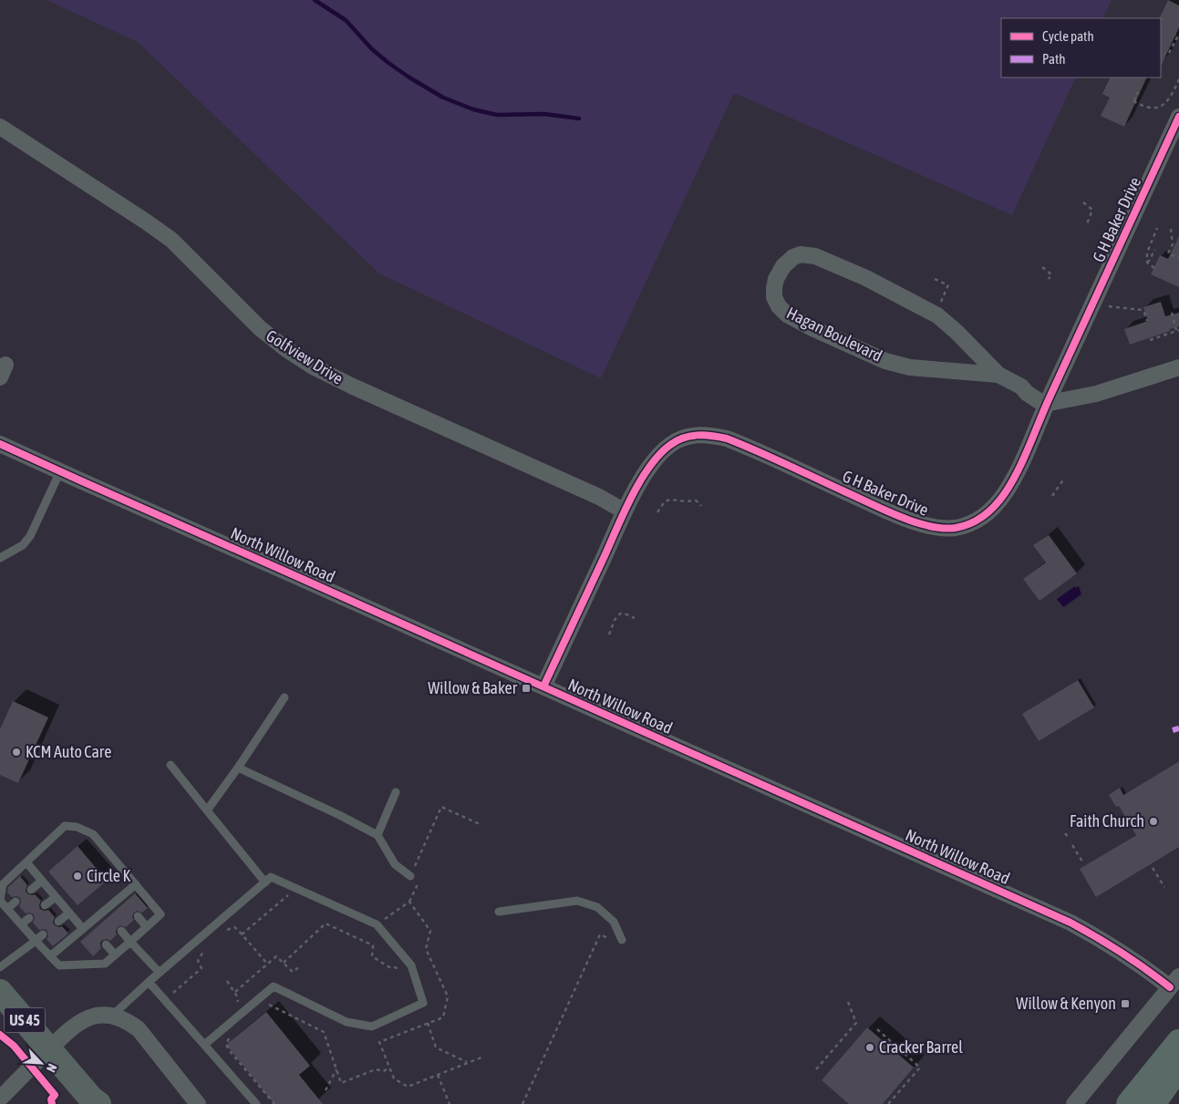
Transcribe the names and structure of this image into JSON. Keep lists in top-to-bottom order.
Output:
{
  "streets": {
    "main road": ["US 45"],
    "street": [
      "G H Baker Drive",
      "Hagan Boulevard",
      "Golfview Drive",
      "North Willow Road"
    ]
  },
  "crossings": [
    ["G H Baker Drive", "Hagan Boulevard"],
    ["G H Baker Drive", "Golfview Drive"],
    ["G H Baker Drive", "North Willow Road"]
  ],
  "places": {
    "transit": ["Willow & Baker", "Willow & Kenyon"],
    "other": [
      "KCM Auto Care",
      "Faith Church",
      "Circle K",
      "Cracker Barrel"
    ]
  },
  "legend": ["Cycle path", "Path"],
  "north": "bottom right"
}
